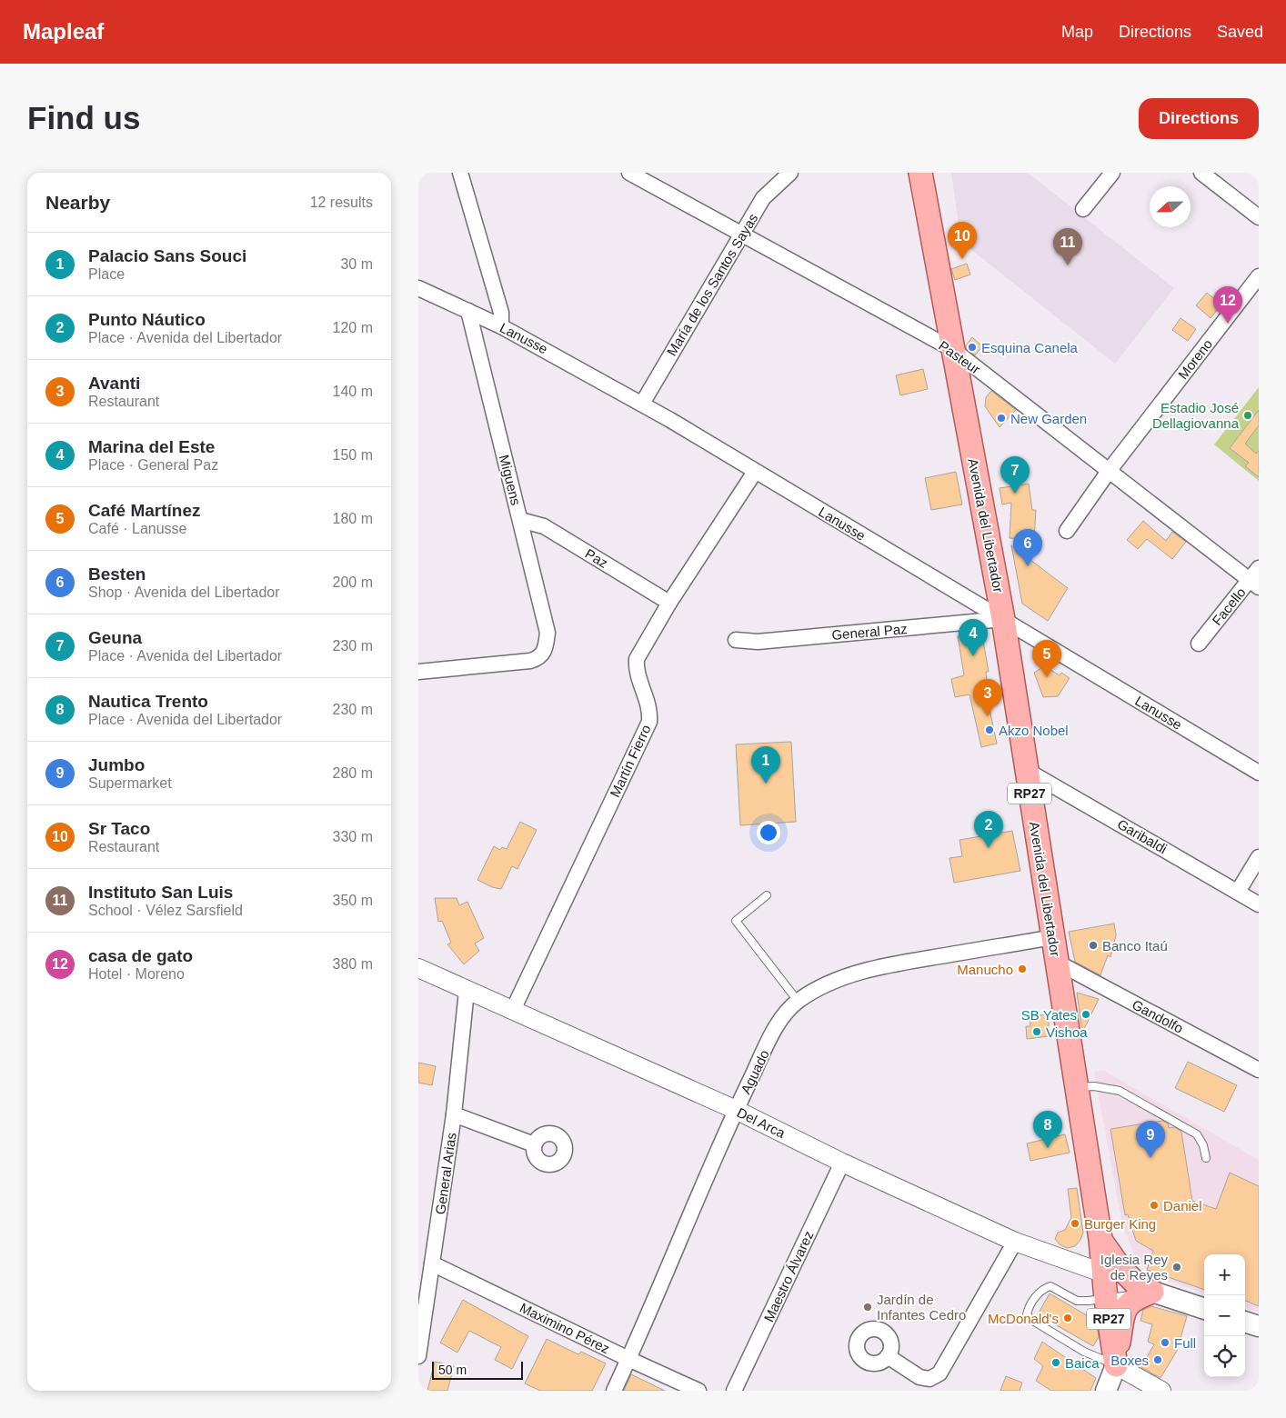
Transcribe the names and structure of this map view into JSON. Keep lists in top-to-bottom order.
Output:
{
  "streets": {
    "main road": ["Avenida del Libertador", "RP27"],
    "street": [
      "María de los Santos Sayas",
      "Lanusse",
      "Pasteur",
      "Moreno",
      "Miguens",
      "Paz",
      "Facello",
      "General Paz",
      "Martín Fierro",
      "Garibaldi",
      "Gandolfo",
      "Aguado",
      "Del Arca",
      "General Arias",
      "Maestro Álvarez",
      "Maximino Pérez"
    ]
  },
  "crossings": [
    ["María de los Santos Sayas", "Lanusse"],
    ["María de los Santos Sayas", "Pasteur"],
    ["Lanusse", "Miguens"],
    ["Lanusse", "Avenida del Libertador"],
    ["Lanusse", "General Paz"],
    ["Lanusse", "Martín Fierro"],
    ["Pasteur", "Moreno"],
    ["Pasteur", "Avenida del Libertador"],
    ["Pasteur", "Facello"],
    ["Miguens", "Paz"],
    ["Avenida del Libertador", "General Paz"],
    ["Avenida del Libertador", "RP27"],
    ["Avenida del Libertador", "Garibaldi"],
    ["Avenida del Libertador", "Gandolfo"],
    ["Avenida del Libertador", "Aguado"],
    ["Avenida del Libertador", "Del Arca"],
    ["Paz", "Martín Fierro"],
    ["Martín Fierro", "Del Arca"],
    ["RP27", "Del Arca"],
    ["Aguado", "Del Arca"],
    ["Aguado", "Maximino Pérez"],
    ["Del Arca", "General Arias"],
    ["Del Arca", "Maestro Álvarez"],
    ["General Arias", "Maximino Pérez"]
  ],
  "places": [
    "Esquina Canela",
    "Estadio José Dellagiovanna",
    "New Garden",
    "Akzo Nobel",
    "Banco Itaú",
    "Manucho",
    "SB Yates",
    "Vishoa",
    "Daniel",
    "Burger King",
    "Iglesia Rey de Reyes",
    "Jardín de Infantes Cedro",
    "McDonald's",
    "Full",
    "Boxes",
    "Baica"
  ],
  "scale_bar": "50 m",
  "north": "left",
  "page": {
    "header": "Mapleaf",
    "nav": ["Map", "Directions", "Saved"],
    "buttons": "Directions",
    "title": "Find us",
    "heading": ["Nearby", "12 results"],
    "pins": [
      "10",
      "11",
      "12",
      "7",
      "6",
      "4",
      "5",
      "3",
      "1",
      "2",
      "8",
      "9"
    ],
    "list": [
      {
        "mark": "1",
        "name": "Palacio Sans Souci",
        "note": "Place",
        "value": "30 m"
      },
      {
        "mark": "2",
        "name": "Punto Náutico",
        "note": "Place · Avenida del Libertador",
        "value": "120 m"
      },
      {
        "mark": "3",
        "name": "Avanti",
        "note": "Restaurant",
        "value": "140 m"
      },
      {
        "mark": "4",
        "name": "Marina del Este",
        "note": "Place · General Paz",
        "value": "150 m"
      },
      {
        "mark": "5",
        "name": "Café Martínez",
        "note": "Café · Lanusse",
        "value": "180 m"
      },
      {
        "mark": "6",
        "name": "Besten",
        "note": "Shop · Avenida del Libertador",
        "value": "200 m"
      },
      {
        "mark": "7",
        "name": "Geuna",
        "note": "Place · Avenida del Libertador",
        "value": "230 m"
      },
      {
        "mark": "8",
        "name": "Nautica Trento",
        "note": "Place · Avenida del Libertador",
        "value": "230 m"
      },
      {
        "mark": "9",
        "name": "Jumbo",
        "note": "Supermarket",
        "value": "280 m"
      },
      {
        "mark": "10",
        "name": "Sr Taco",
        "note": "Restaurant",
        "value": "330 m"
      },
      {
        "mark": "11",
        "name": "Instituto San Luis",
        "note": "School · Vélez Sarsfield",
        "value": "350 m"
      },
      {
        "mark": "12",
        "name": "casa de gato",
        "note": "Hotel · Moreno",
        "value": "380 m"
      }
    ],
    "map_buttons": ["+", "−"],
    "scale": "50 m"
  }
}
